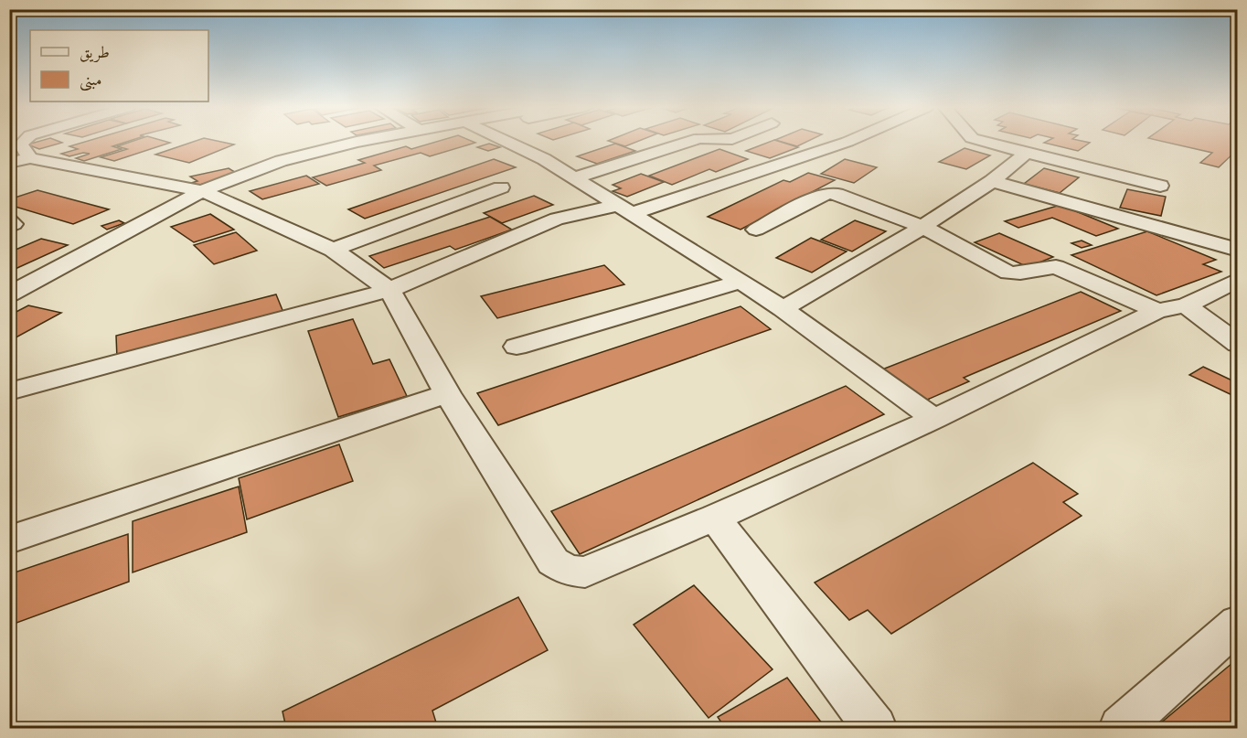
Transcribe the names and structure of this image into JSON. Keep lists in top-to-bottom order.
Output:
{
  "legend": ["طريق", "مبنى"]
}
